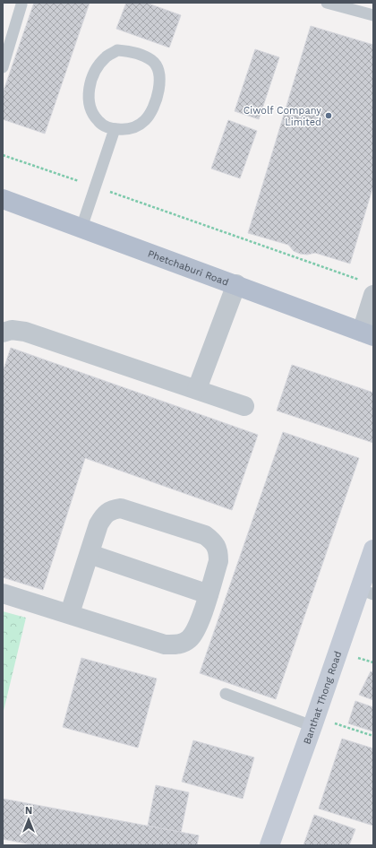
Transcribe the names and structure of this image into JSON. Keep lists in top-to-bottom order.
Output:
{
  "streets": {
    "main road": ["Phetchaburi Road", "Banthat Thong Road"]
  },
  "places": ["Ciwolf Company Limited"],
  "north": "top"
}
